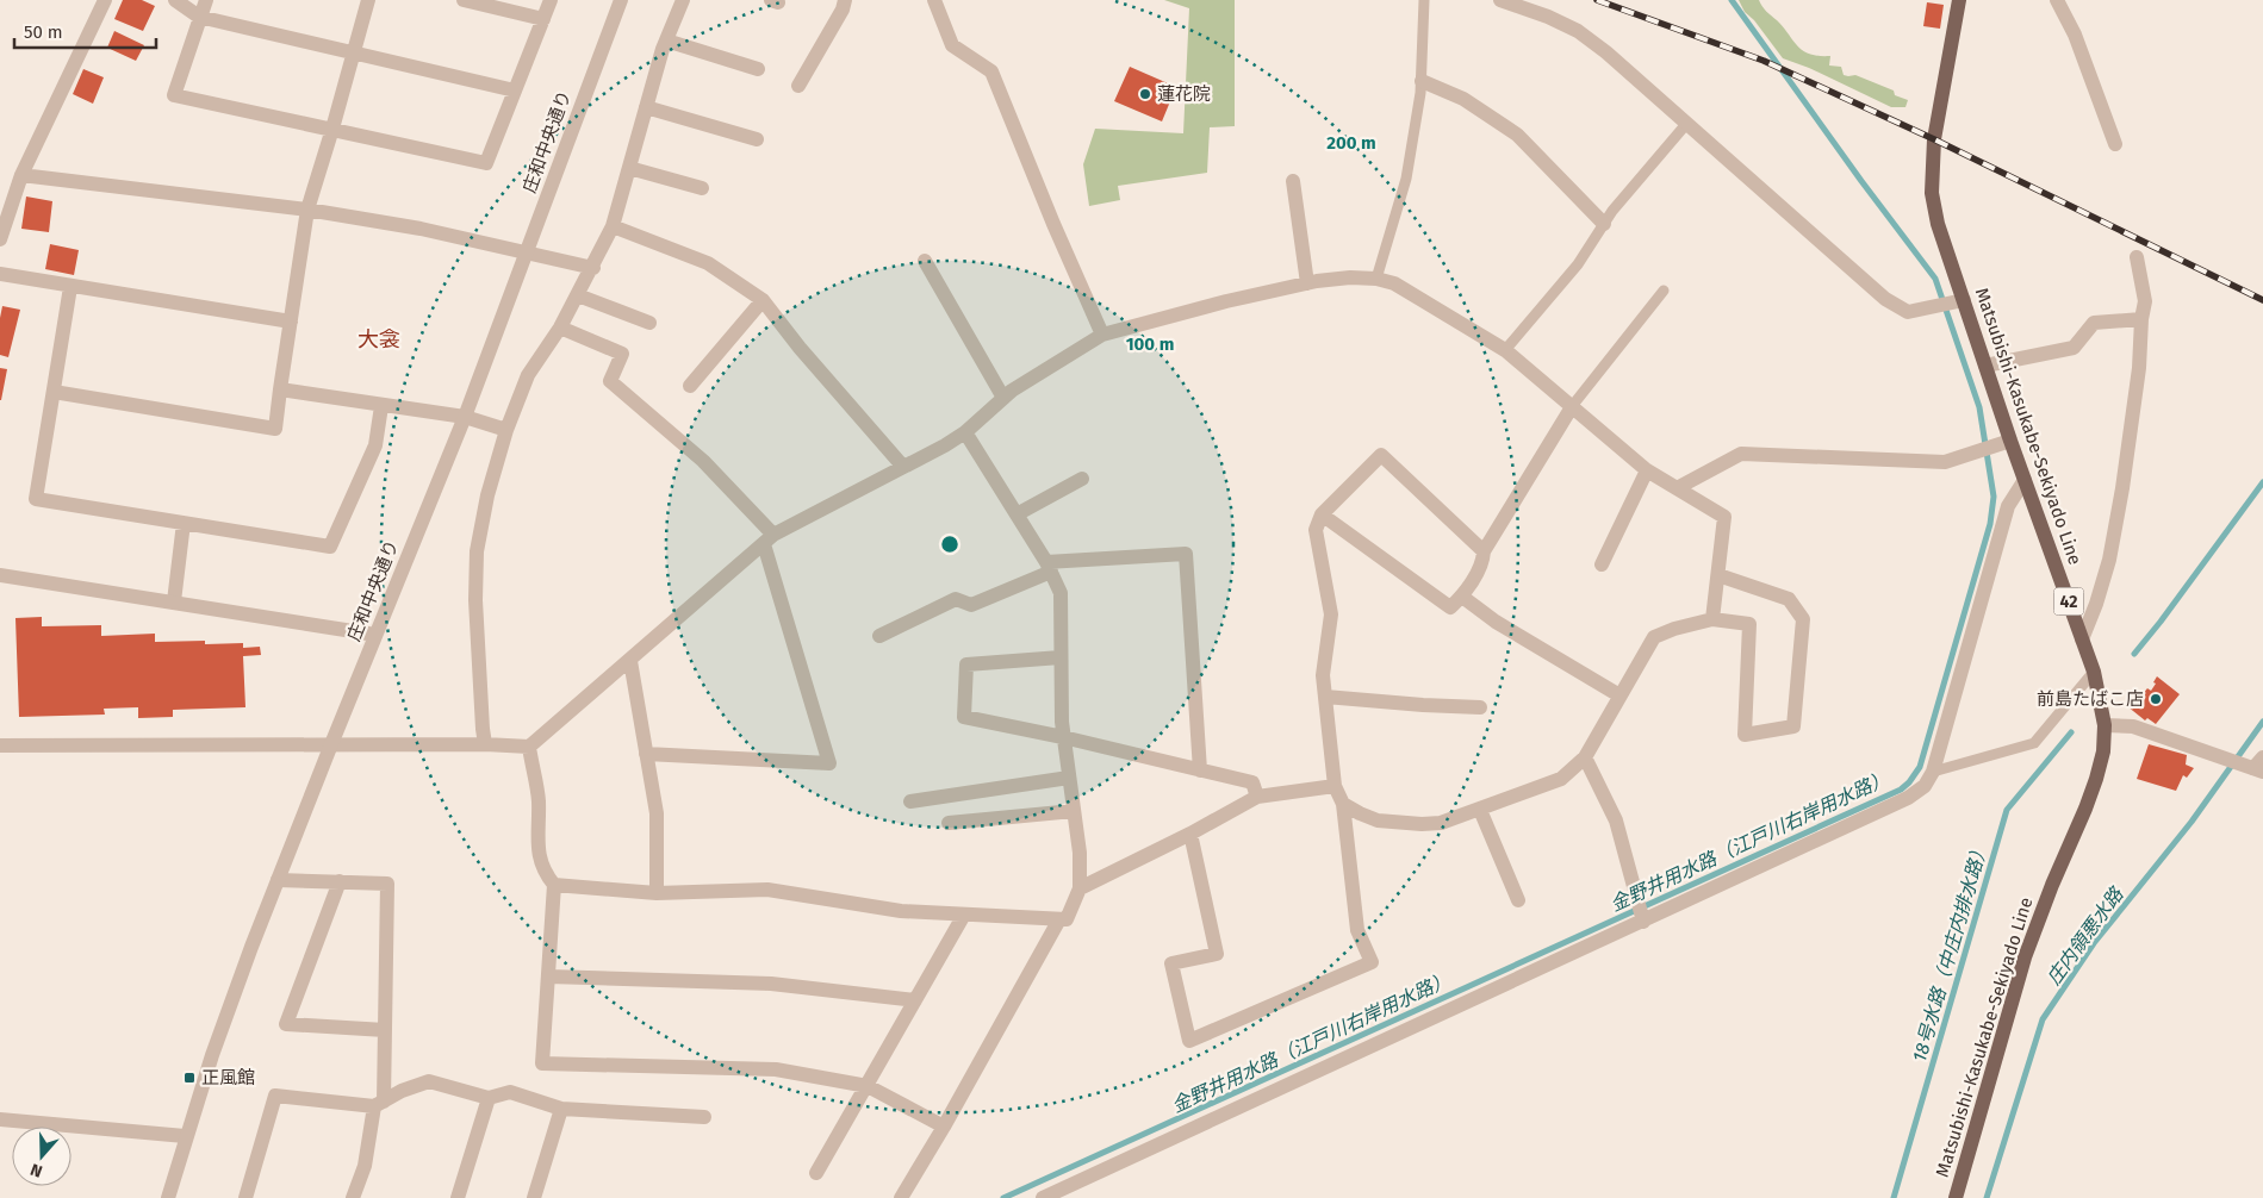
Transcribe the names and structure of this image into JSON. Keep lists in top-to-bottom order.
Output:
{
  "streets": {
    "main road": ["Matsubishi-Kasukabe-Sekiyado Line", "42"],
    "street": ["庄和中央通り"]
  },
  "districts": ["大衾"],
  "water": ["金野井用水路（江戸川右岸用水路）", "庄内領悪水路", "18号水路（中庄内排水路）"],
  "places": {
    "other": ["蓮花院", "前島たばこ店"],
    "transit": ["正風館"]
  },
  "scale_bar": "50 m",
  "north": "bottom",
  "rings": ["200 m", "100 m"]
}
